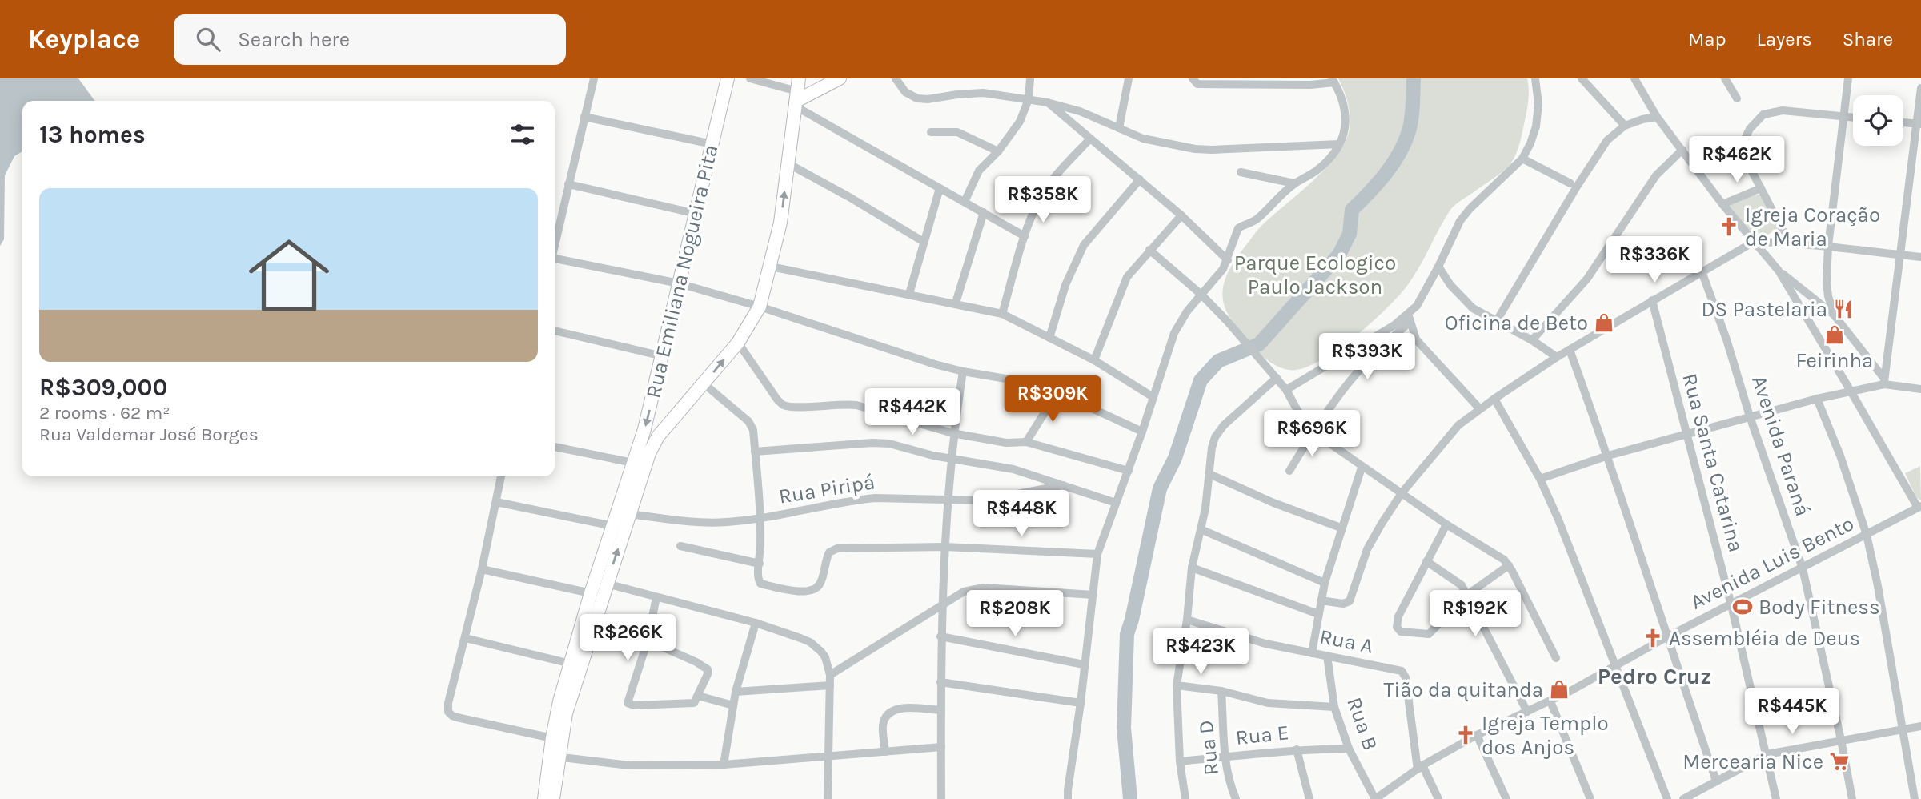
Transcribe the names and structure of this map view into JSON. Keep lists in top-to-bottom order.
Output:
{
  "streets": {
    "street": [
      "Rua Emiliana Nogueira Pita",
      "Avenida Paraná",
      "Rua Santa Catarina",
      "Rua Piripá",
      "Avenida Luis Bento",
      "Rua A",
      "Rua B",
      "Rua E",
      "Rua D"
    ]
  },
  "crossings": [
    ["Avenida Paraná", "Avenida Luis Bento"],
    ["Rua Santa Catarina", "Avenida Luis Bento"],
    ["Avenida Luis Bento", "Rua A"],
    ["Avenida Luis Bento", "Rua B"],
    ["Rua A", "Rua B"],
    ["Rua B", "Rua E"],
    ["Rua E", "Rua D"]
  ],
  "districts": ["Pedro Cruz"],
  "parks": ["Parque Ecologico Paulo Jackson"],
  "places": {
    "church": ["Igreja Coração de Maria", "Assembléia de Deus", "Igreja Templo dos Anjos"],
    "restaurant": ["DS Pastelaria"],
    "shop": ["Oficina de Beto", "Feirinha", "Tião da quitanda"],
    "sports": ["Body Fitness"],
    "supermarket": ["Mercearia Nice"]
  },
  "page": {
    "header": "Keyplace",
    "search": "Search here",
    "nav": ["Map", "Layers", "Share"],
    "heading": "13 homes",
    "price": [
      "R$462K",
      "R$358K",
      "R$336K",
      "R$393K",
      "R$309K",
      "R$442K",
      "R$696K",
      "R$448K",
      "R$208K",
      "R$192K",
      "R$266K",
      "R$423K",
      "R$445K"
    ],
    "list": [
      {
        "name": "R$309,000",
        "note": "2 rooms · 62 m² · Rua Valdemar José Borges"
      }
    ]
  }
}
